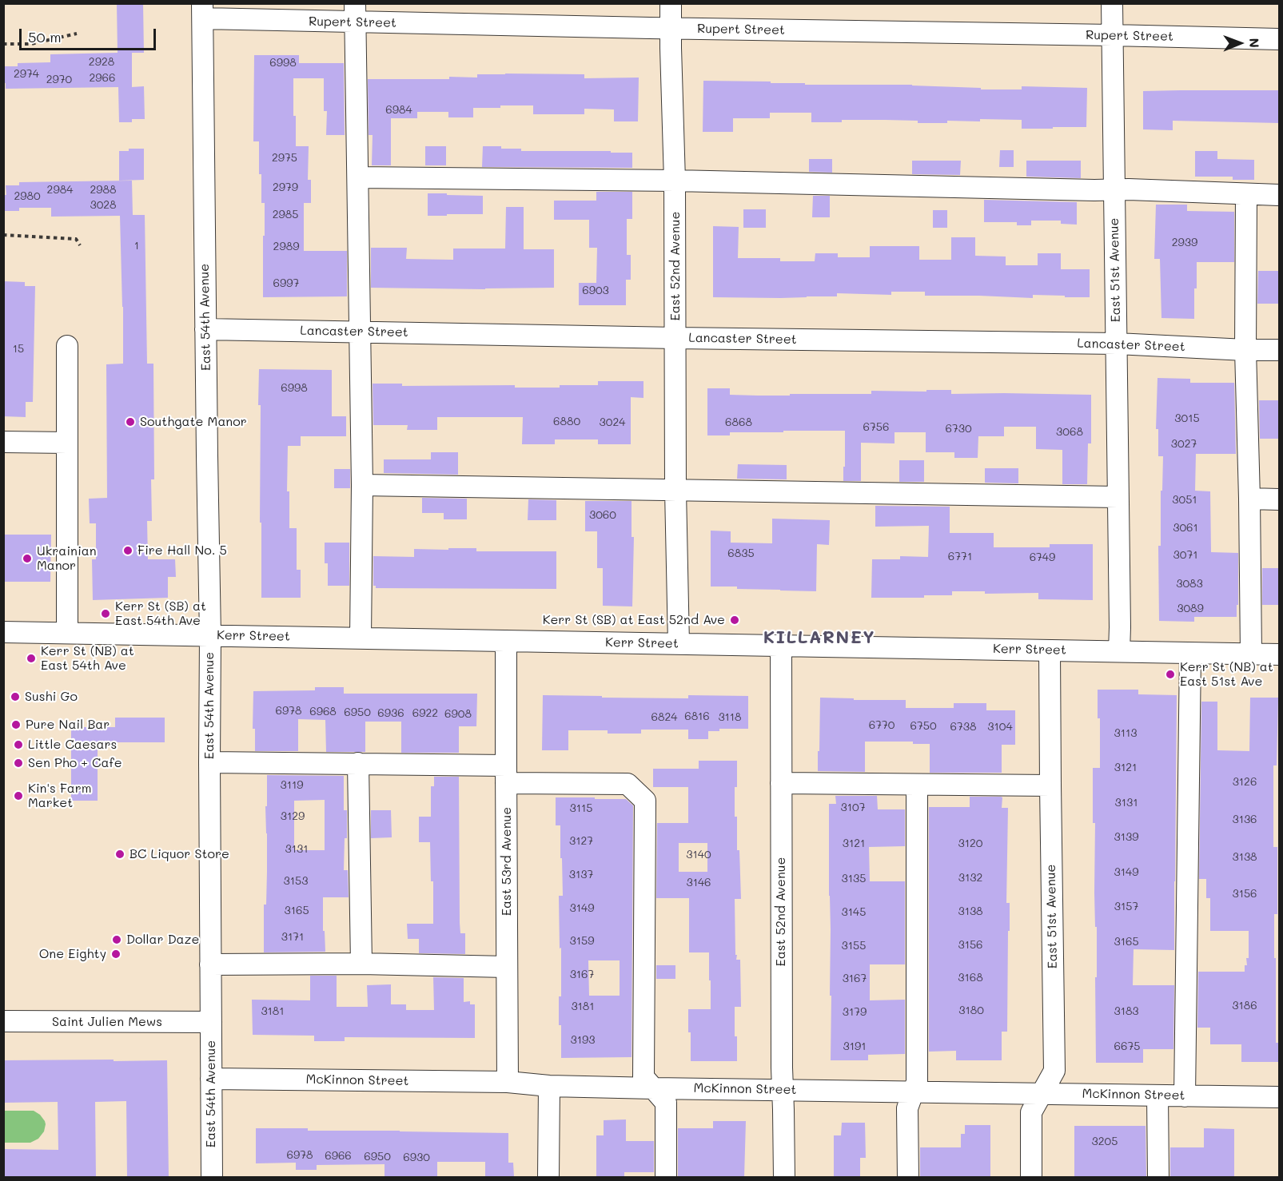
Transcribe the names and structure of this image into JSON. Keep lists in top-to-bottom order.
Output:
{
  "streets": {
    "street": [
      "Rupert Street",
      "East 52nd Avenue",
      "East 51st Avenue",
      "East 54th Avenue",
      "Lancaster Street",
      "Kerr Street",
      "East 53rd Avenue",
      "Saint Julien Mews",
      "McKinnon Street"
    ]
  },
  "crossings": [
    ["Rupert Street", "East 52nd Avenue"],
    ["Rupert Street", "East 51st Avenue"],
    ["Rupert Street", "East 54th Avenue"],
    ["East 52nd Avenue", "Lancaster Street"],
    ["East 52nd Avenue", "Kerr Street"],
    ["East 52nd Avenue", "McKinnon Street"],
    ["East 51st Avenue", "Lancaster Street"],
    ["East 51st Avenue", "Kerr Street"],
    ["East 51st Avenue", "McKinnon Street"],
    ["East 54th Avenue", "Lancaster Street"],
    ["East 54th Avenue", "Kerr Street"],
    ["East 54th Avenue", "Saint Julien Mews"],
    ["East 54th Avenue", "McKinnon Street"],
    ["Kerr Street", "East 53rd Avenue"],
    ["East 53rd Avenue", "McKinnon Street"]
  ],
  "districts": ["KILLARNEY"],
  "places": [
    "Southgate Manor",
    "Fire Hall No. 5",
    "Ukrainian Manor",
    "Kerr St (SB) at East 54th Ave",
    "Kerr St (SB) at East 52nd Ave",
    "Kerr St (NB) at East 54th Ave",
    "Kerr St (NB) at East 51st Ave",
    "Sushi Go",
    "Pure Nail Bar",
    "Little Caesars",
    "Sen Pho + Cafe",
    "Kin's Farm Market",
    "BC Liquor Store",
    "Dollar Daze",
    "One Eighty"
  ],
  "house_numbers": [
    "2928",
    "6998",
    "2974",
    "2966",
    "2970",
    "6984",
    "2975",
    "2979",
    "2984",
    "2988",
    "2980",
    "3028",
    "2985",
    "2939",
    "1",
    "2989",
    "6997",
    "6903",
    "15",
    "6998",
    "3015",
    "6880",
    "3024",
    "6868",
    "6756",
    "6730",
    "3068",
    "3027",
    "3051",
    "3060",
    "3061",
    "6835",
    "3071",
    "6771",
    "6749",
    "3083",
    "3089",
    "6978",
    "6968",
    "6950",
    "6936",
    "6922",
    "6908",
    "6816",
    "6824",
    "3118",
    "6770",
    "6750",
    "6738",
    "3104",
    "3113",
    "3121",
    "3126",
    "3119",
    "3131",
    "3107",
    "3115",
    "3129",
    "3136",
    "3139",
    "3127",
    "3121",
    "3120",
    "3131",
    "3140",
    "3138",
    "3149",
    "3137",
    "3132",
    "3135",
    "3153",
    "3146",
    "3156",
    "3157",
    "3149",
    "3165",
    "3138",
    "3145",
    "3171",
    "3159",
    "3165",
    "3156",
    "3155",
    "3167",
    "3168",
    "3167",
    "3186",
    "3181",
    "3180",
    "3181",
    "3183",
    "3179",
    "3193",
    "3191",
    "6675",
    "3205",
    "6978",
    "6966",
    "6950",
    "6930"
  ],
  "scale_bar": "50 m",
  "north": "right"
}
